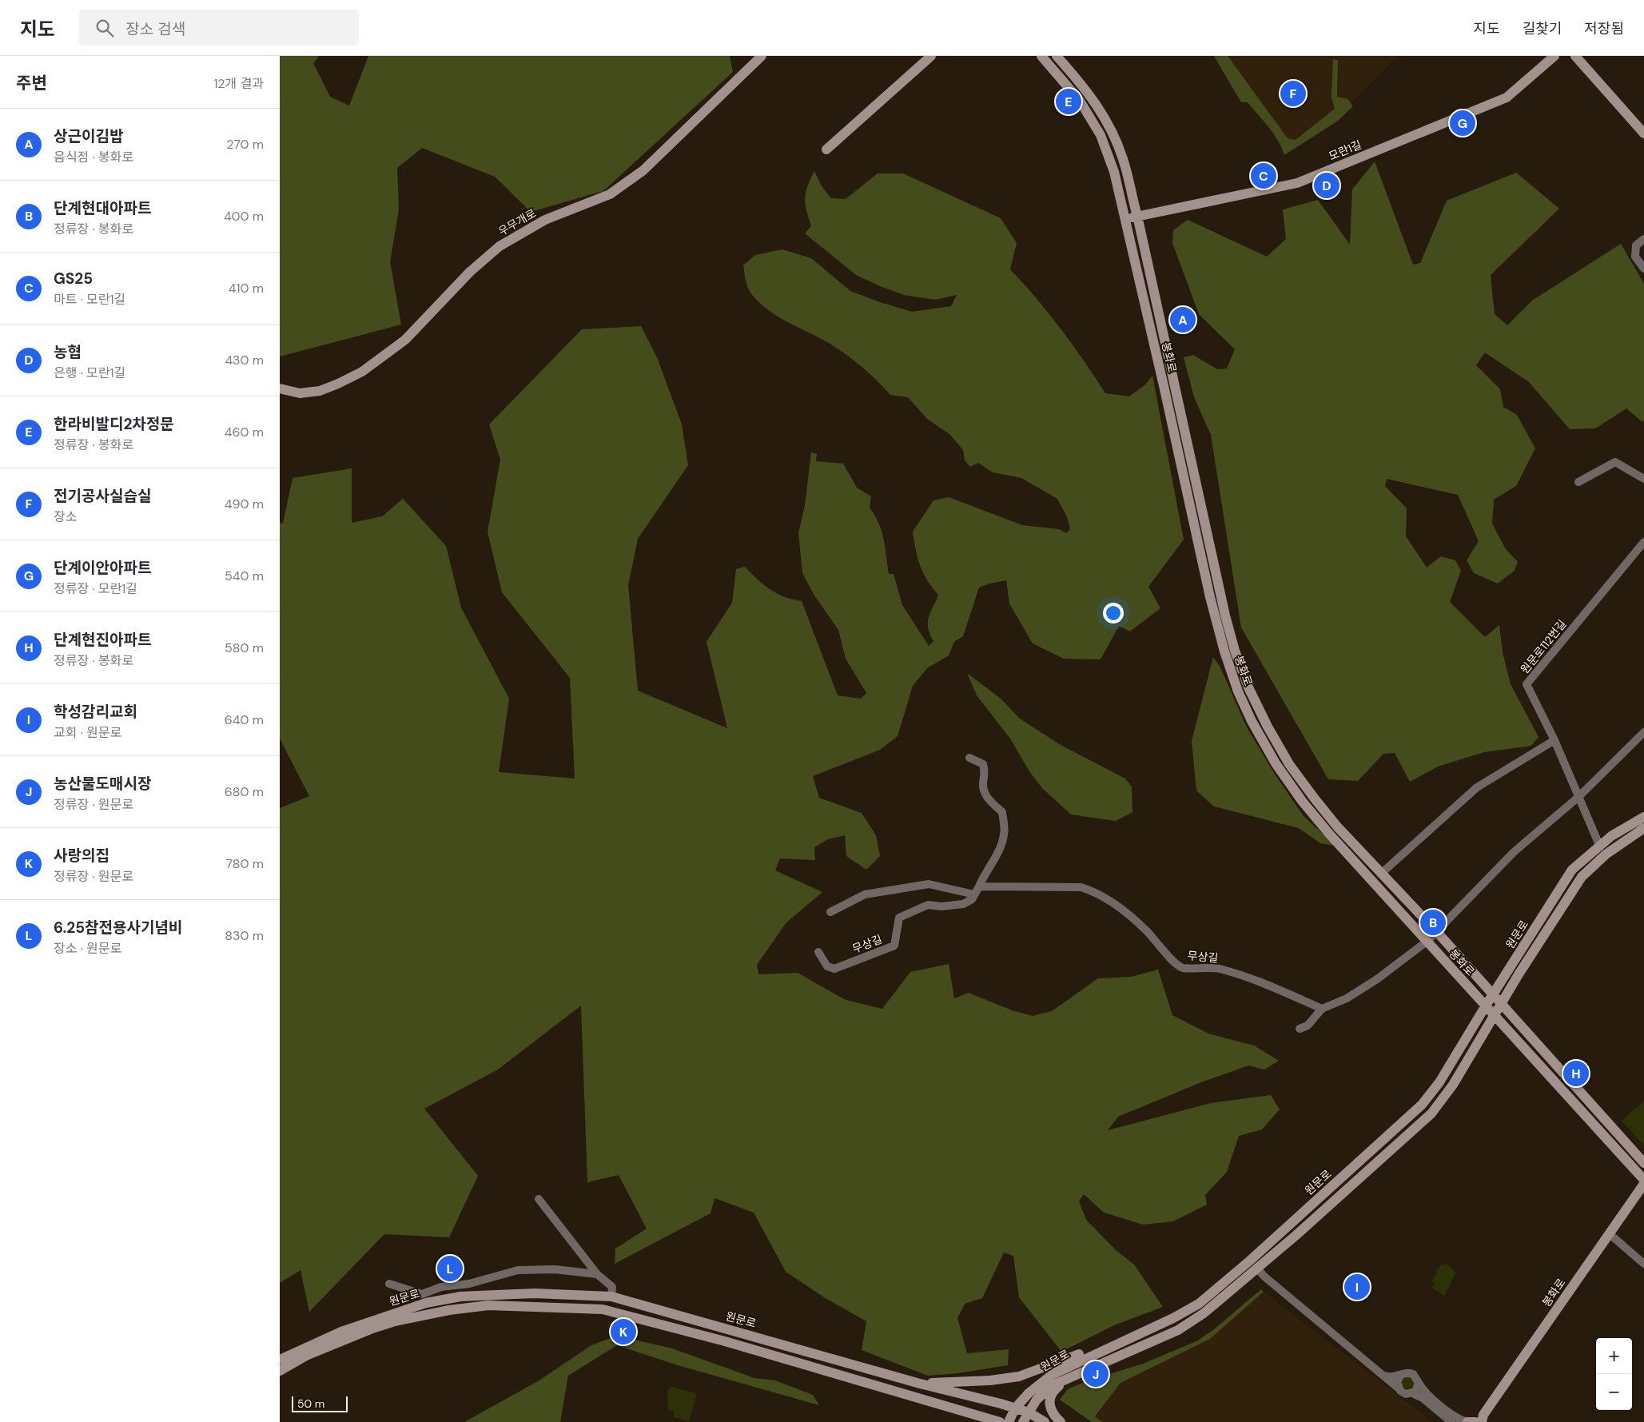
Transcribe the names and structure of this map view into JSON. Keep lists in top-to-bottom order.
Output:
{
  "streets": {
    "street": [
      "모란1길",
      "우무개로",
      "봉화로",
      "원문로112번길",
      "원문로",
      "무상길"
    ]
  },
  "crossings": [
    ["모란1길", "봉화로"],
    ["봉화로", "원문로"],
    ["원문로112번길", "원문로"]
  ],
  "scale_bar": "50 m",
  "page": {
    "header": "지도",
    "search": "장소 검색",
    "nav": ["지도", "길찾기", "저장됨"],
    "heading": ["주변", "12개 결과"],
    "pins": [
      "F",
      "E",
      "G",
      "C",
      "D",
      "A",
      "B",
      "H",
      "L",
      "I",
      "K",
      "J"
    ],
    "list": [
      {
        "mark": "A",
        "name": "상근이김밥",
        "note": "음식점 · 봉화로",
        "value": "270 m"
      },
      {
        "mark": "B",
        "name": "단계현대아파트",
        "note": "정류장 · 봉화로",
        "value": "400 m"
      },
      {
        "mark": "C",
        "name": "GS25",
        "note": "마트 · 모란1길",
        "value": "410 m"
      },
      {
        "mark": "D",
        "name": "농협",
        "note": "은행 · 모란1길",
        "value": "430 m"
      },
      {
        "mark": "E",
        "name": "한라비발디2차정문",
        "note": "정류장 · 봉화로",
        "value": "460 m"
      },
      {
        "mark": "F",
        "name": "전기공사실습실",
        "note": "장소",
        "value": "490 m"
      },
      {
        "mark": "G",
        "name": "단계이안아파트",
        "note": "정류장 · 모란1길",
        "value": "540 m"
      },
      {
        "mark": "H",
        "name": "단계현진아파트",
        "note": "정류장 · 봉화로",
        "value": "580 m"
      },
      {
        "mark": "I",
        "name": "학성감리교회",
        "note": "교회 · 원문로",
        "value": "640 m"
      },
      {
        "mark": "J",
        "name": "농산물도매시장",
        "note": "정류장 · 원문로",
        "value": "680 m"
      },
      {
        "mark": "K",
        "name": "사랑의집",
        "note": "정류장 · 원문로",
        "value": "780 m"
      },
      {
        "mark": "L",
        "name": "6.25참전용사기념비",
        "note": "장소 · 원문로",
        "value": "830 m"
      }
    ],
    "map_buttons": ["+", "−"],
    "scale": "50 m"
  }
}
